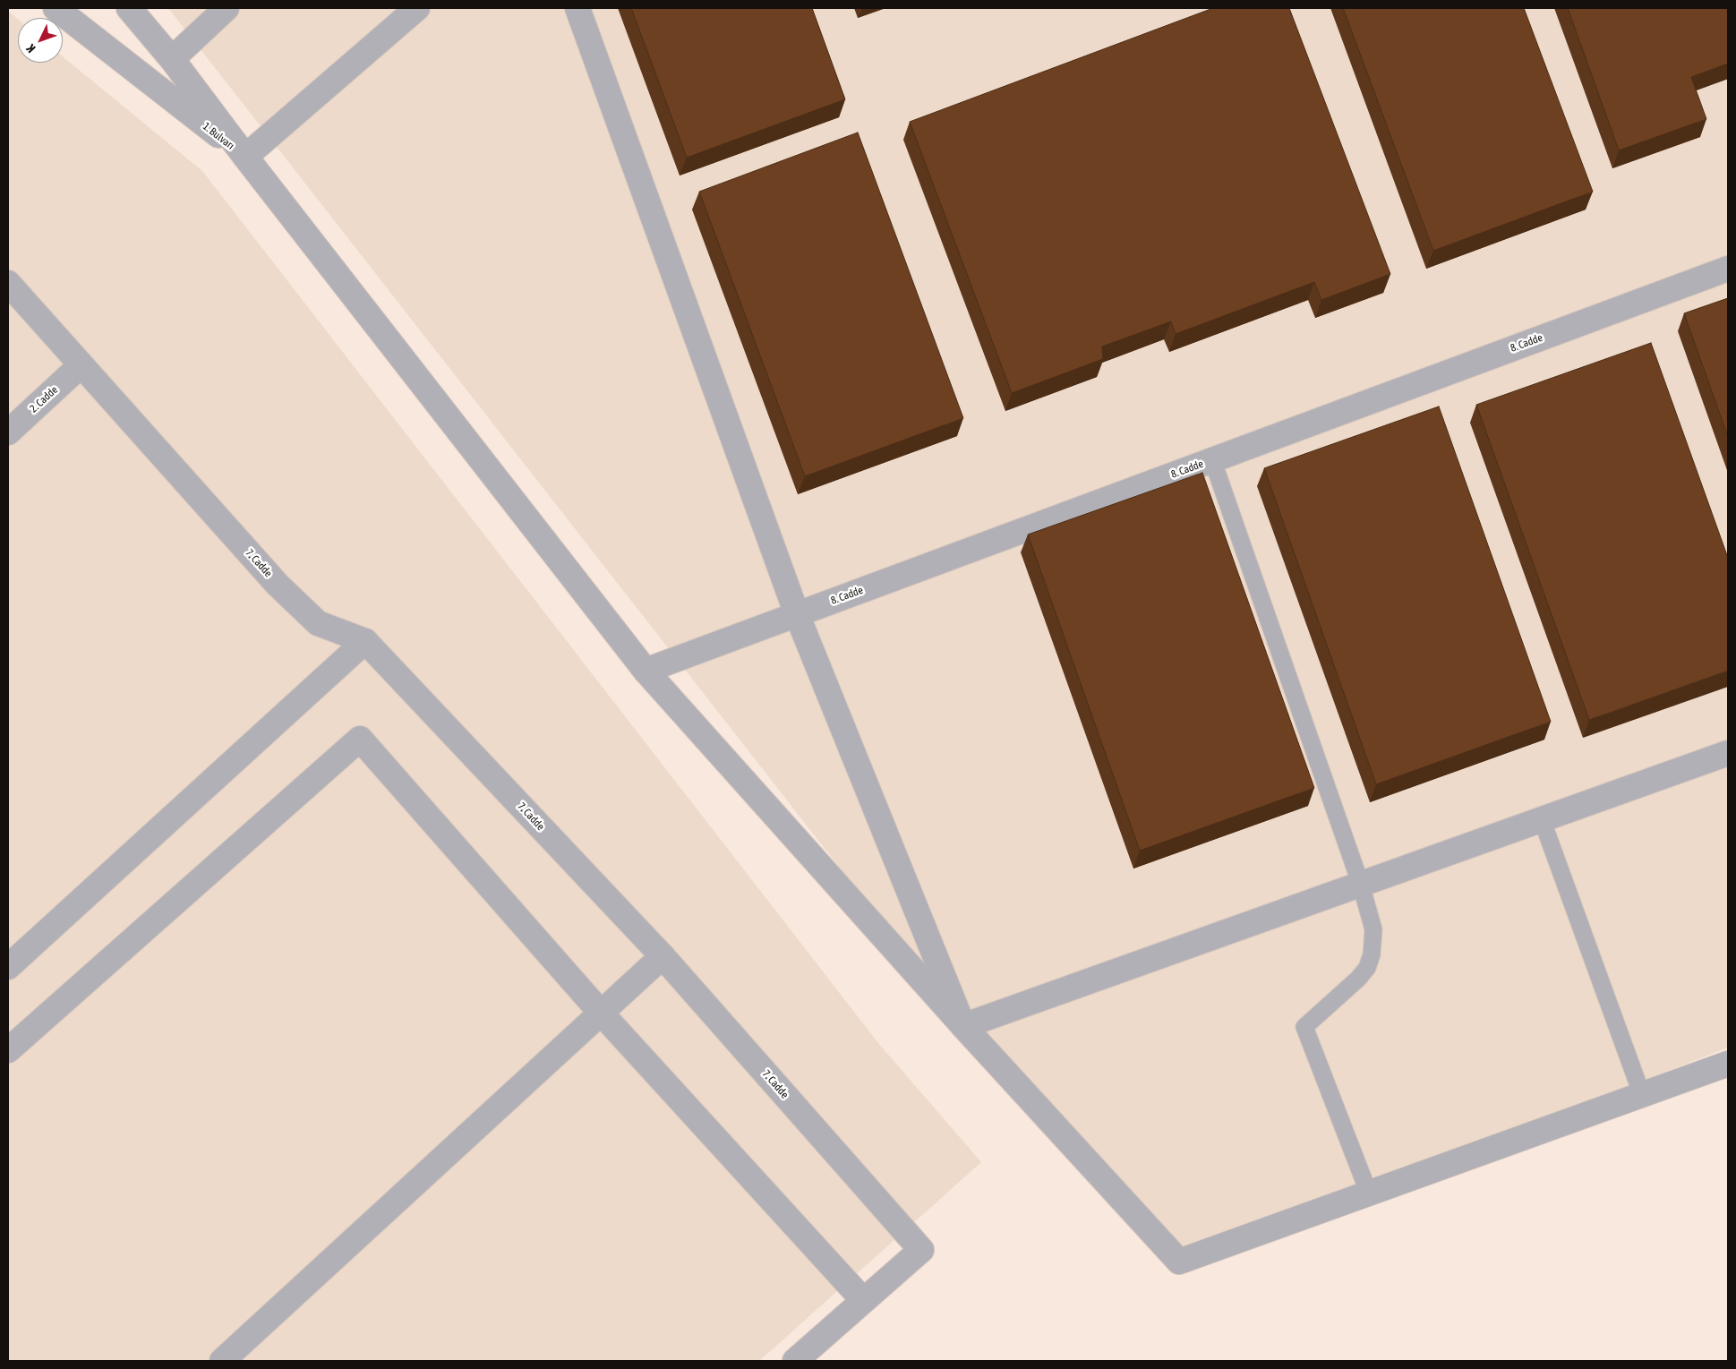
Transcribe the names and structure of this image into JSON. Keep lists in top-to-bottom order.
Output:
{
  "streets": {
    "street": [
      "1. Bulvarı",
      "8. Cadde",
      "2. Cadde",
      "7. Cadde"
    ]
  },
  "crossings": [
    ["2. Cadde", "7. Cadde"]
  ],
  "north": "bottom left"
}
